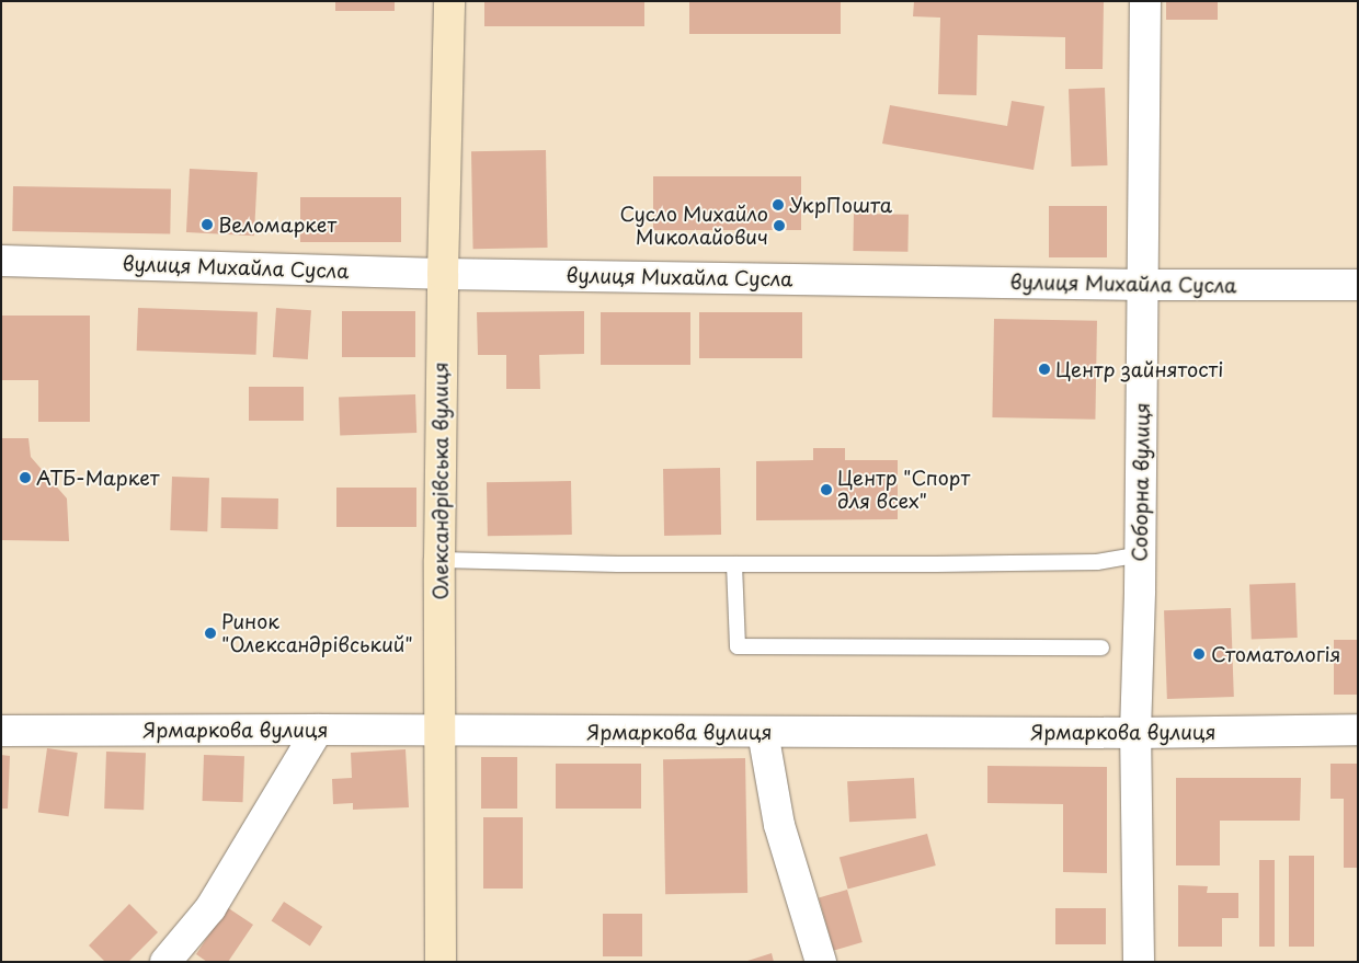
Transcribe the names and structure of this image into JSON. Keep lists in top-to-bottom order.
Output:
{
  "streets": {
    "main road": ["Олександрівська вулиця"],
    "street": ["вулиця Михайла Сусла", "Соборна вулиця", "Ярмаркова вулиця"]
  },
  "crossings": [
    ["вулиця Михайла Сусла", "Олександрівська вулиця"],
    ["вулиця Михайла Сусла", "Соборна вулиця"],
    ["Олександрівська вулиця", "Ярмаркова вулиця"],
    ["Соборна вулиця", "Ярмаркова вулиця"]
  ],
  "places": [
    "УкрПошта",
    "Веломаркет",
    "Сусло Михайло Миколайович",
    "Центр зайнятості",
    "АТБ-Маркет",
    "Центр \"Спорт для всех\"",
    "Ринок \"Олександрівський\"",
    "Стоматологія"
  ]
}
